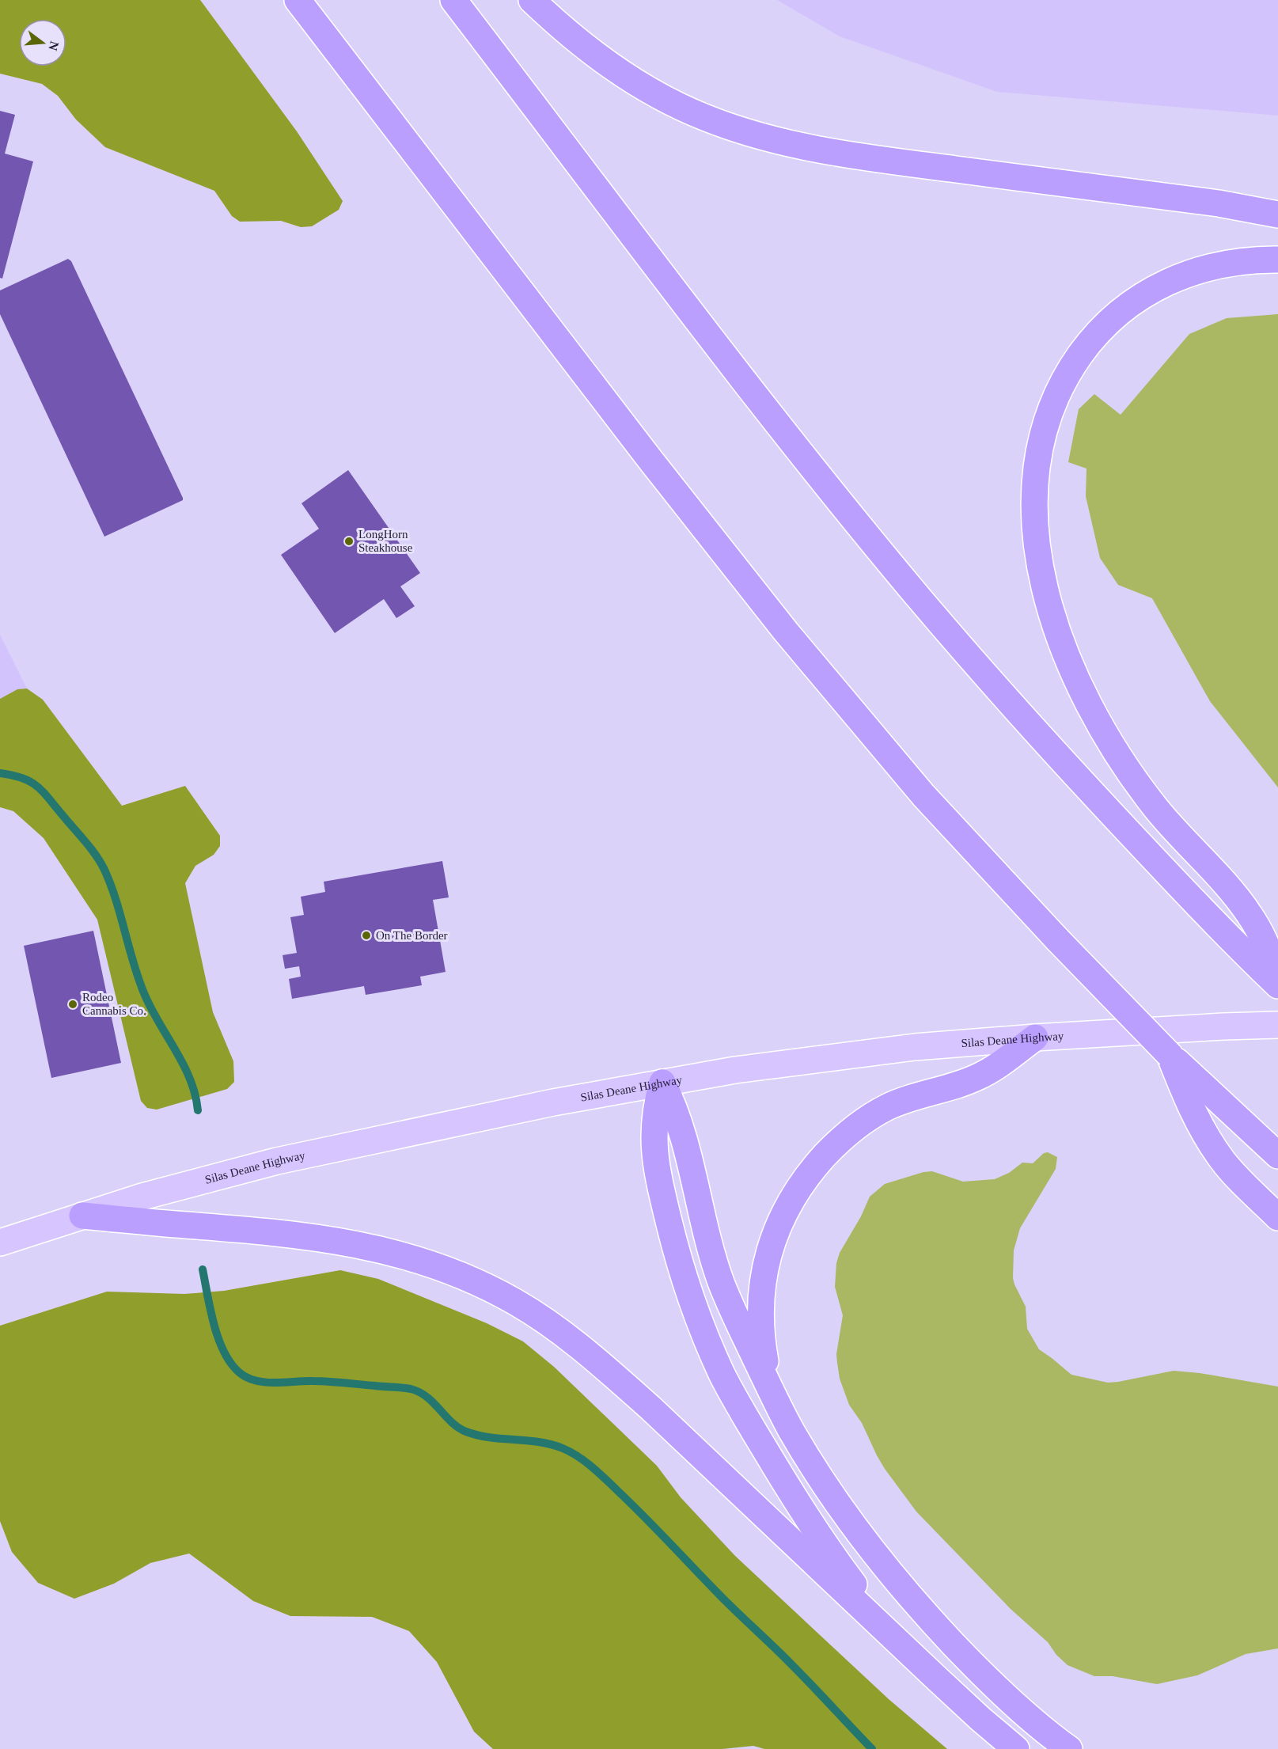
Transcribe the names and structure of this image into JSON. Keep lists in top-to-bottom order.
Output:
{
  "streets": {
    "main road": ["Silas Deane Highway"]
  },
  "places": ["LongHorn Steakhouse", "On The Border", "Rodeo Cannabis Co."],
  "north": "right"
}
